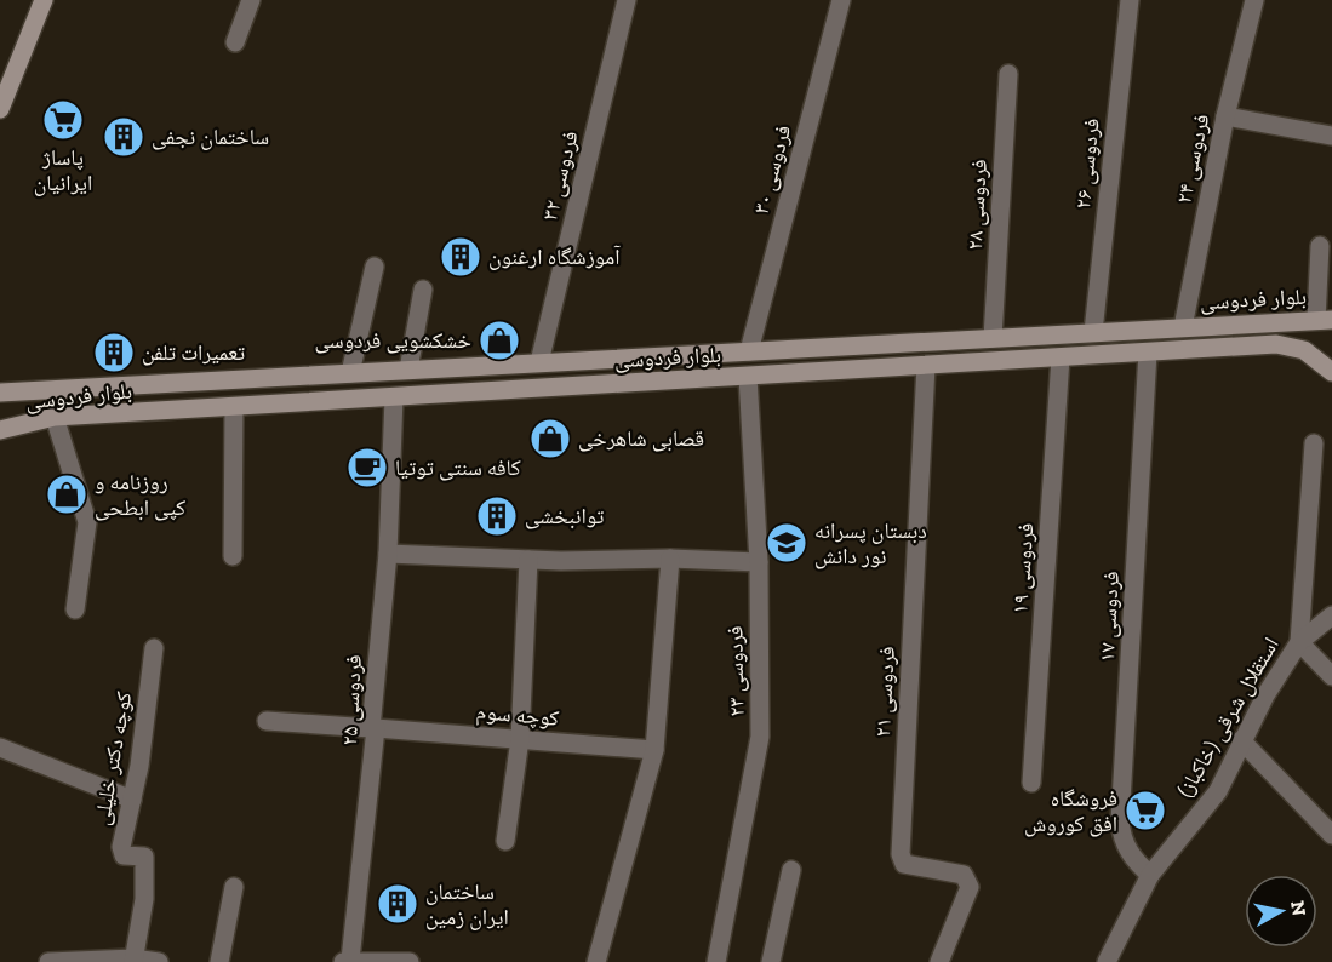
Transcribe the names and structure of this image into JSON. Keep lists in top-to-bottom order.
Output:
{
  "streets": {
    "main road": ["بلوار فردوسی"],
    "street": [
      "فردوسی ۲۴",
      "فردوسی ۲۶",
      "فردوسی ۳۰",
      "فردوسی ۳۲",
      "فردوسی ۲۸",
      "فردوسی ۱۹",
      "فردوسی ۱۷",
      "فردوسی ۲۳",
      "فردوسی ۲۱",
      "فردوسی ۲۵",
      "کوچه سوم",
      "استقلال شرقی (خاکباز)",
      "کوچه دکتر خلیلی"
    ]
  },
  "crossings": [
    ["فردوسی ۲۴", "بلوار فردوسی"],
    ["فردوسی ۲۶", "بلوار فردوسی"],
    ["فردوسی ۳۰", "بلوار فردوسی"],
    ["فردوسی ۳۲", "بلوار فردوسی"],
    ["فردوسی ۲۸", "بلوار فردوسی"],
    ["بلوار فردوسی", "فردوسی ۱۹"],
    ["بلوار فردوسی", "فردوسی ۱۷"],
    ["بلوار فردوسی", "فردوسی ۲۳"],
    ["بلوار فردوسی", "فردوسی ۲۱"],
    ["بلوار فردوسی", "فردوسی ۲۵"],
    ["فردوسی ۱۷", "استقلال شرقی (خاکباز)"],
    ["فردوسی ۲۵", "کوچه سوم"]
  ],
  "places": {
    "supermarket": ["پاساژ ایرانیان", "فروشگاه افق کوروش"],
    "building": [
      "ساختمان نجفی",
      "آموزشگاه ارغنون",
      "تعمیرات تلفن",
      "توانبخشی",
      "ساختمان ایران زمین"
    ],
    "shop": ["خشکشویی فردوسی", "قصابی شاهرخی", "روزنامه و کپی ابطحی"],
    "cafe": ["کافه سنتی توتیا"],
    "school or university": ["دبستان پسرانه نور دانش"]
  },
  "north": "right"
}
